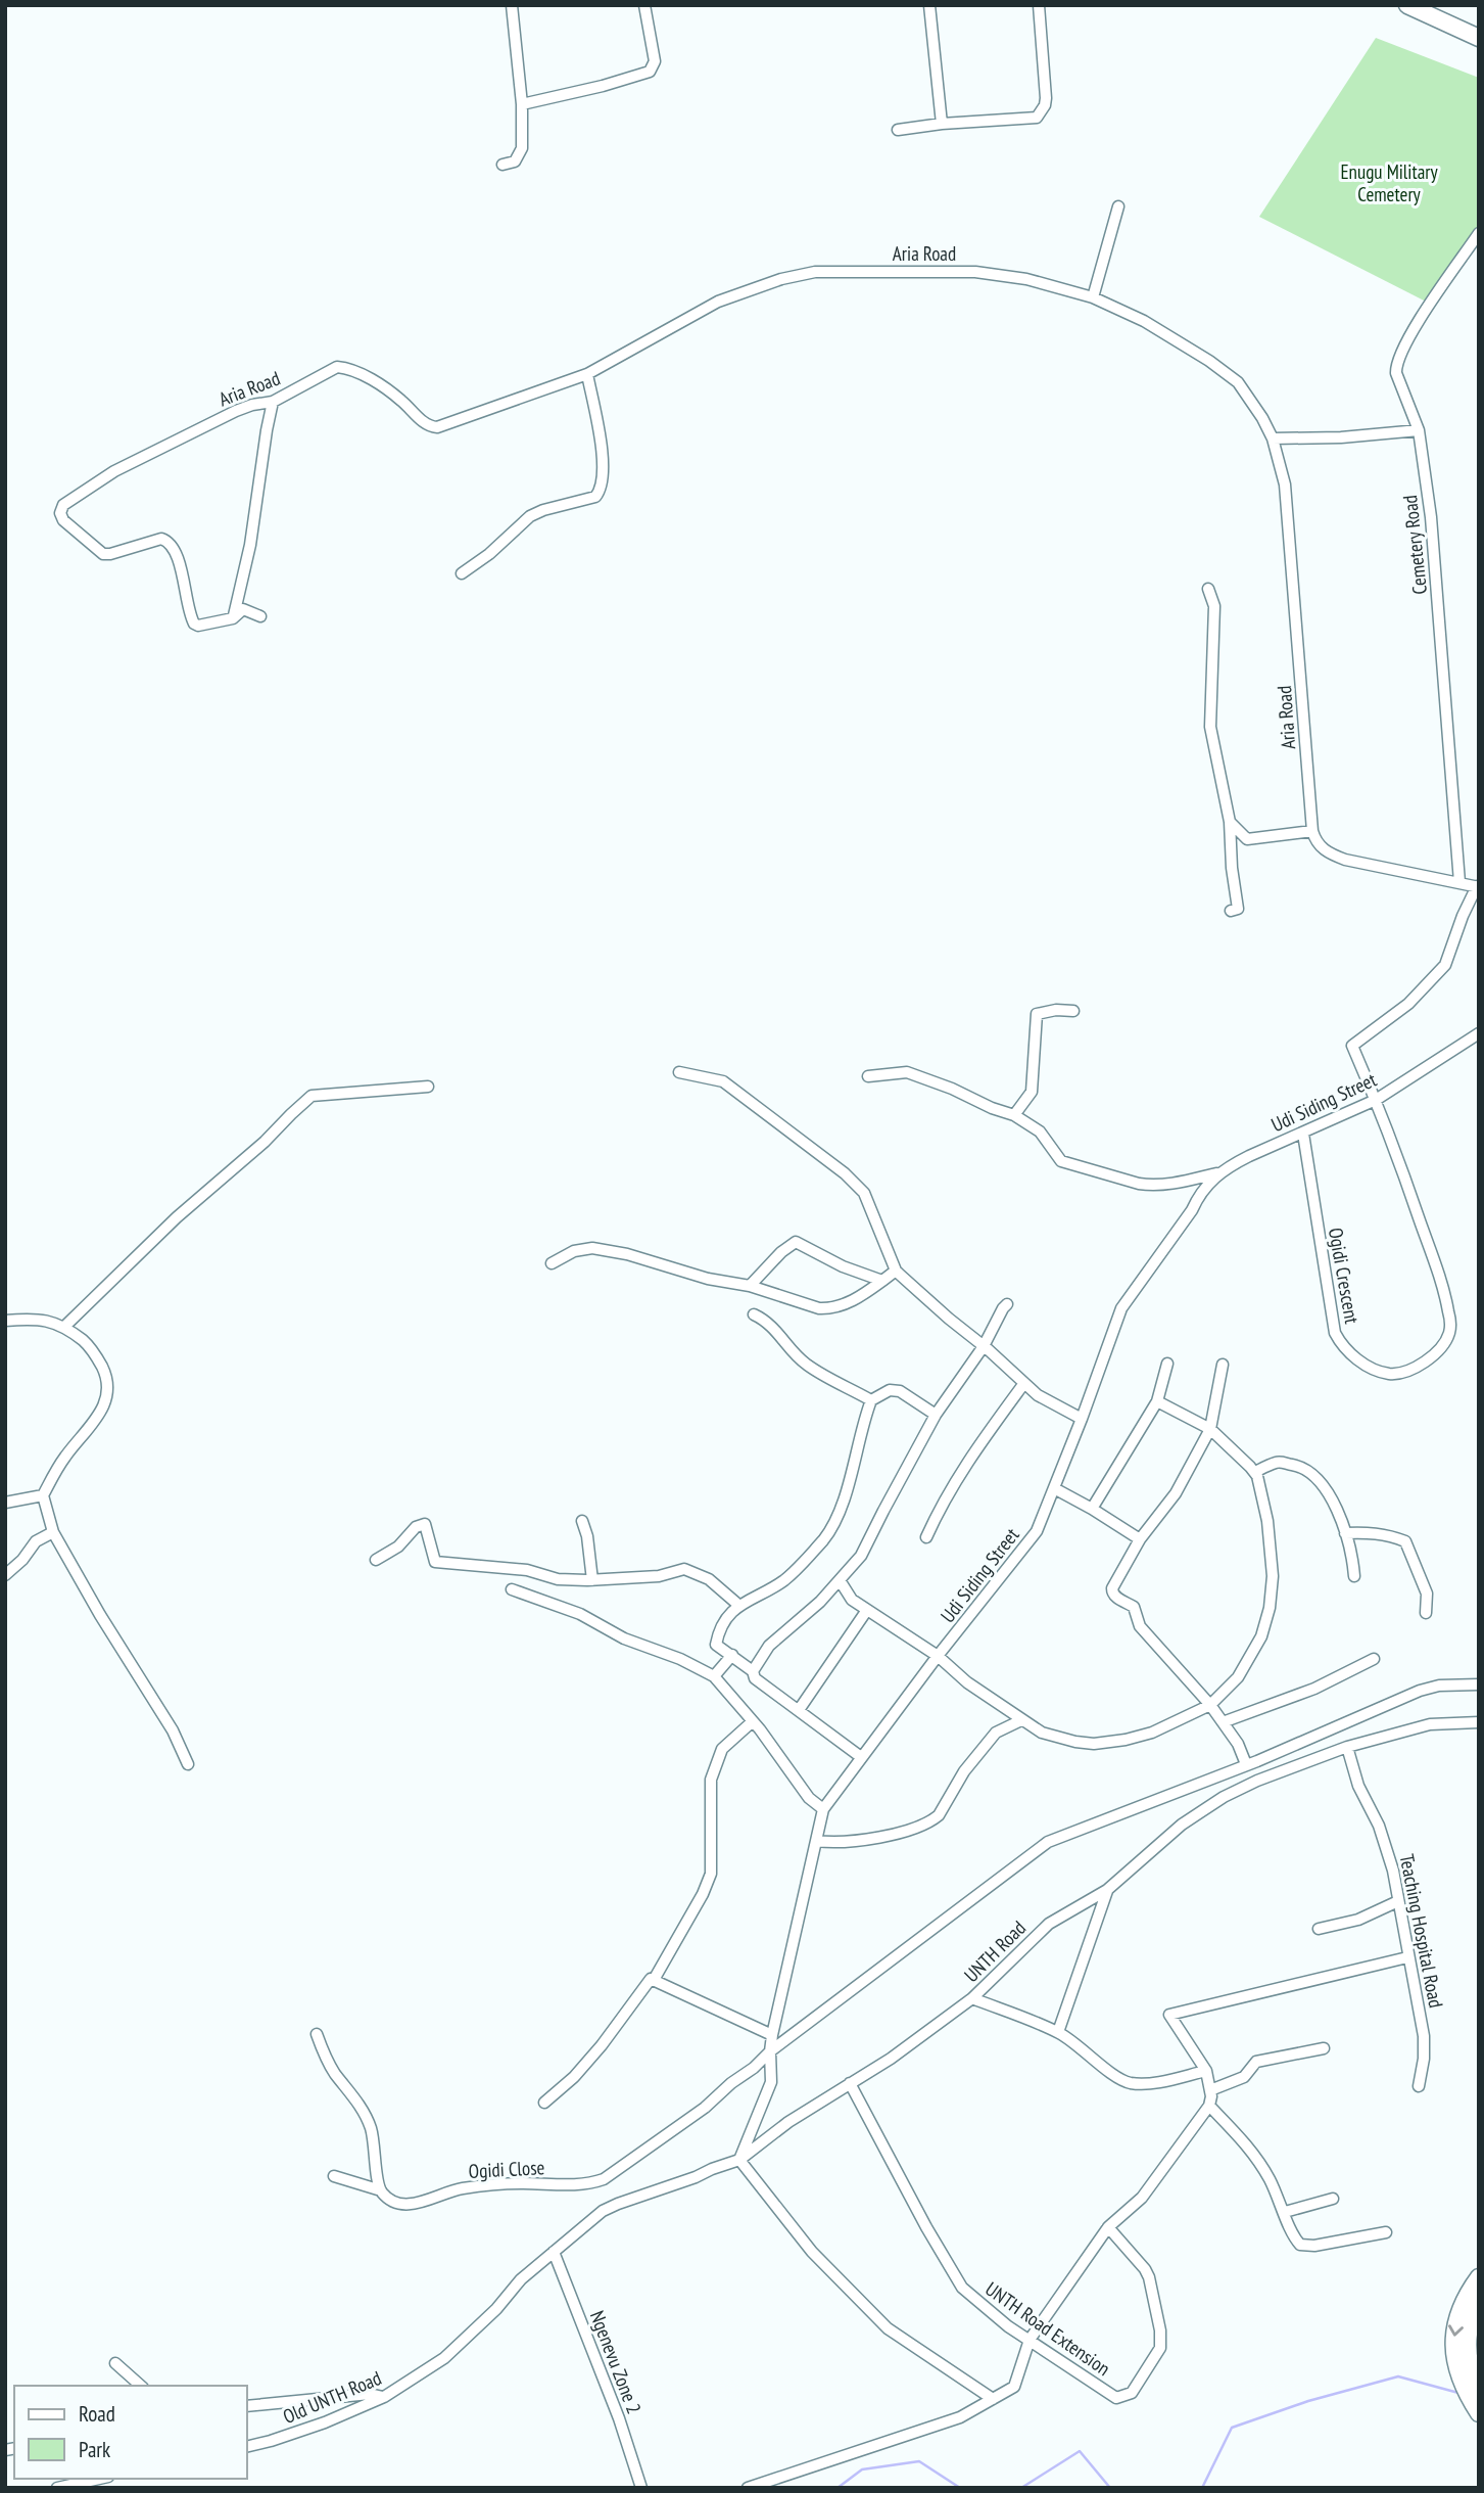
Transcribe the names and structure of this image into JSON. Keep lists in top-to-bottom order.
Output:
{
  "streets": {
    "street": [
      "Aria Road",
      "Cemetery Road",
      "Udi Siding Street",
      "Ogidi Crescent",
      "Teaching Hospital Road",
      "UNTH Road",
      "Ogidi Close",
      "UNTH Road Extension",
      "Ngenevu Zone 2",
      "Old UNTH Road"
    ]
  },
  "crossings": [
    ["Udi Siding Street", "Ogidi Crescent"],
    ["Udi Siding Street", "UNTH Road"],
    ["Udi Siding Street", "Ogidi Close"],
    ["Teaching Hospital Road", "UNTH Road"],
    ["UNTH Road", "UNTH Road Extension"],
    ["UNTH Road", "Ngenevu Zone 2"],
    ["UNTH Road", "Old UNTH Road"],
    ["Ngenevu Zone 2", "Old UNTH Road"]
  ],
  "parks": ["Enugu Military Cemetery"],
  "legend": ["Road", "Park"]
}
